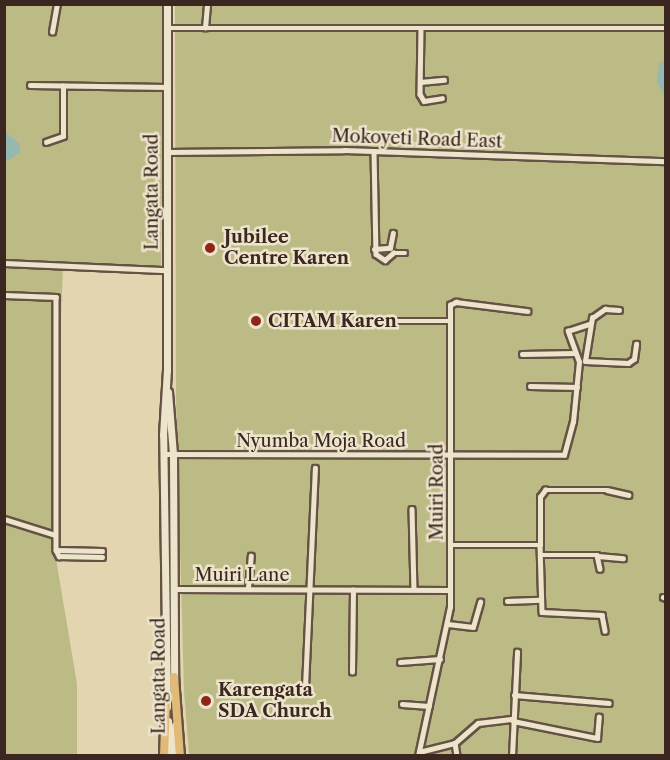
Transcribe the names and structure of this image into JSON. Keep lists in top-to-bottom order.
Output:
{
  "streets": {
    "main road": ["Langata Road"],
    "street": [
      "Mokoyeti Road East",
      "Nyumba Moja Road",
      "Muiri Road",
      "Muiri Lane"
    ]
  },
  "crossings": [
    ["Mokoyeti Road East", "Langata Road"],
    ["Langata Road", "Nyumba Moja Road"],
    ["Langata Road", "Muiri Lane"],
    ["Nyumba Moja Road", "Muiri Road"],
    ["Muiri Road", "Muiri Lane"]
  ],
  "places": ["Jubilee Centre Karen", "CITAM Karen", "Karengata SDA Church"]
}
